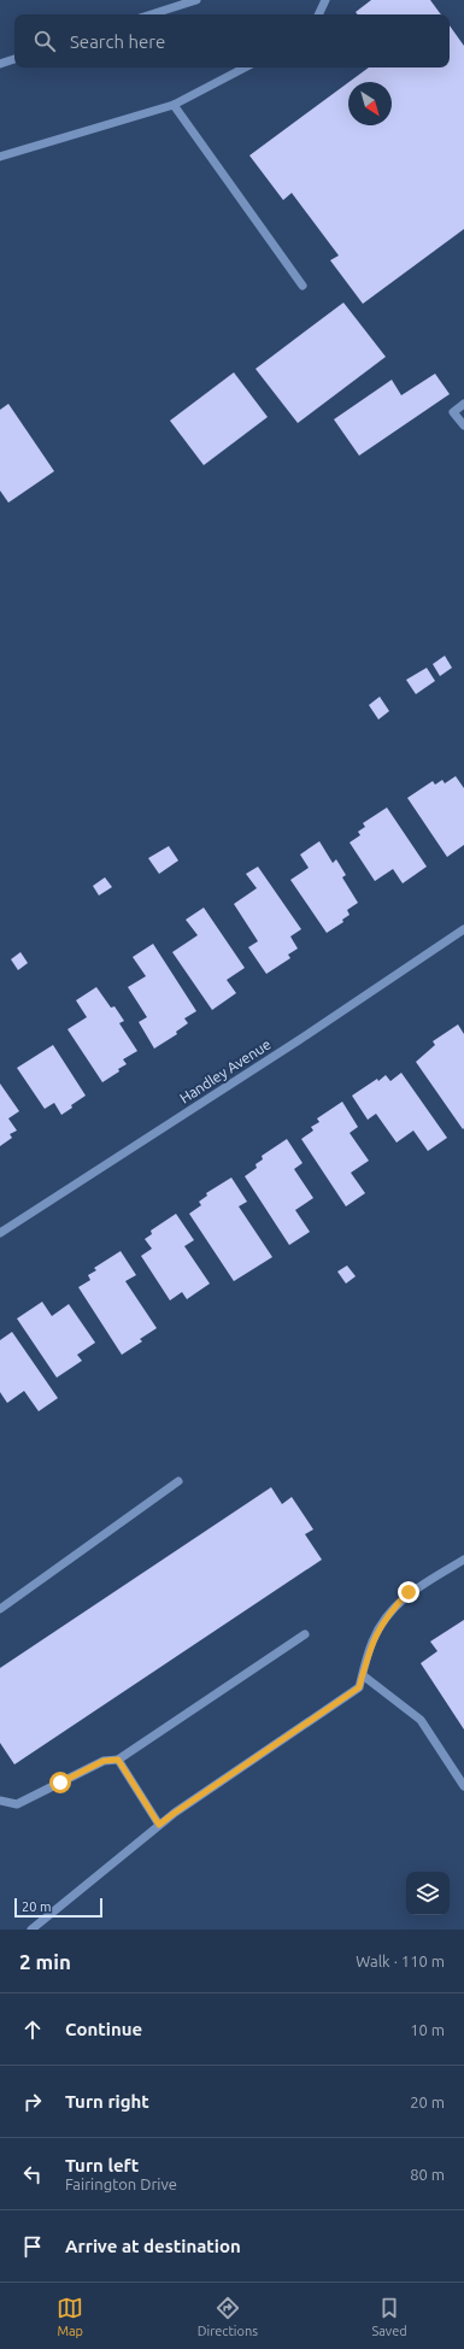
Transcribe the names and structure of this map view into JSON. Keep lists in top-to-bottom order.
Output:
{
  "streets": {
    "street": ["Handley Avenue"]
  },
  "scale_bar": "20 m",
  "north": "bottom right",
  "page": {
    "search": "Search here",
    "scale": "20 m",
    "heading": ["2 min", "Walk · 110 m"],
    "list": [
      ["Continue", "10 m"],
      ["Turn right", "20 m"],
      ["Turn left", "Fairington Drive", "80 m"],
      "Arrive at destination"
    ],
    "nav": ["Map", "Directions", "Saved"]
  }
}
